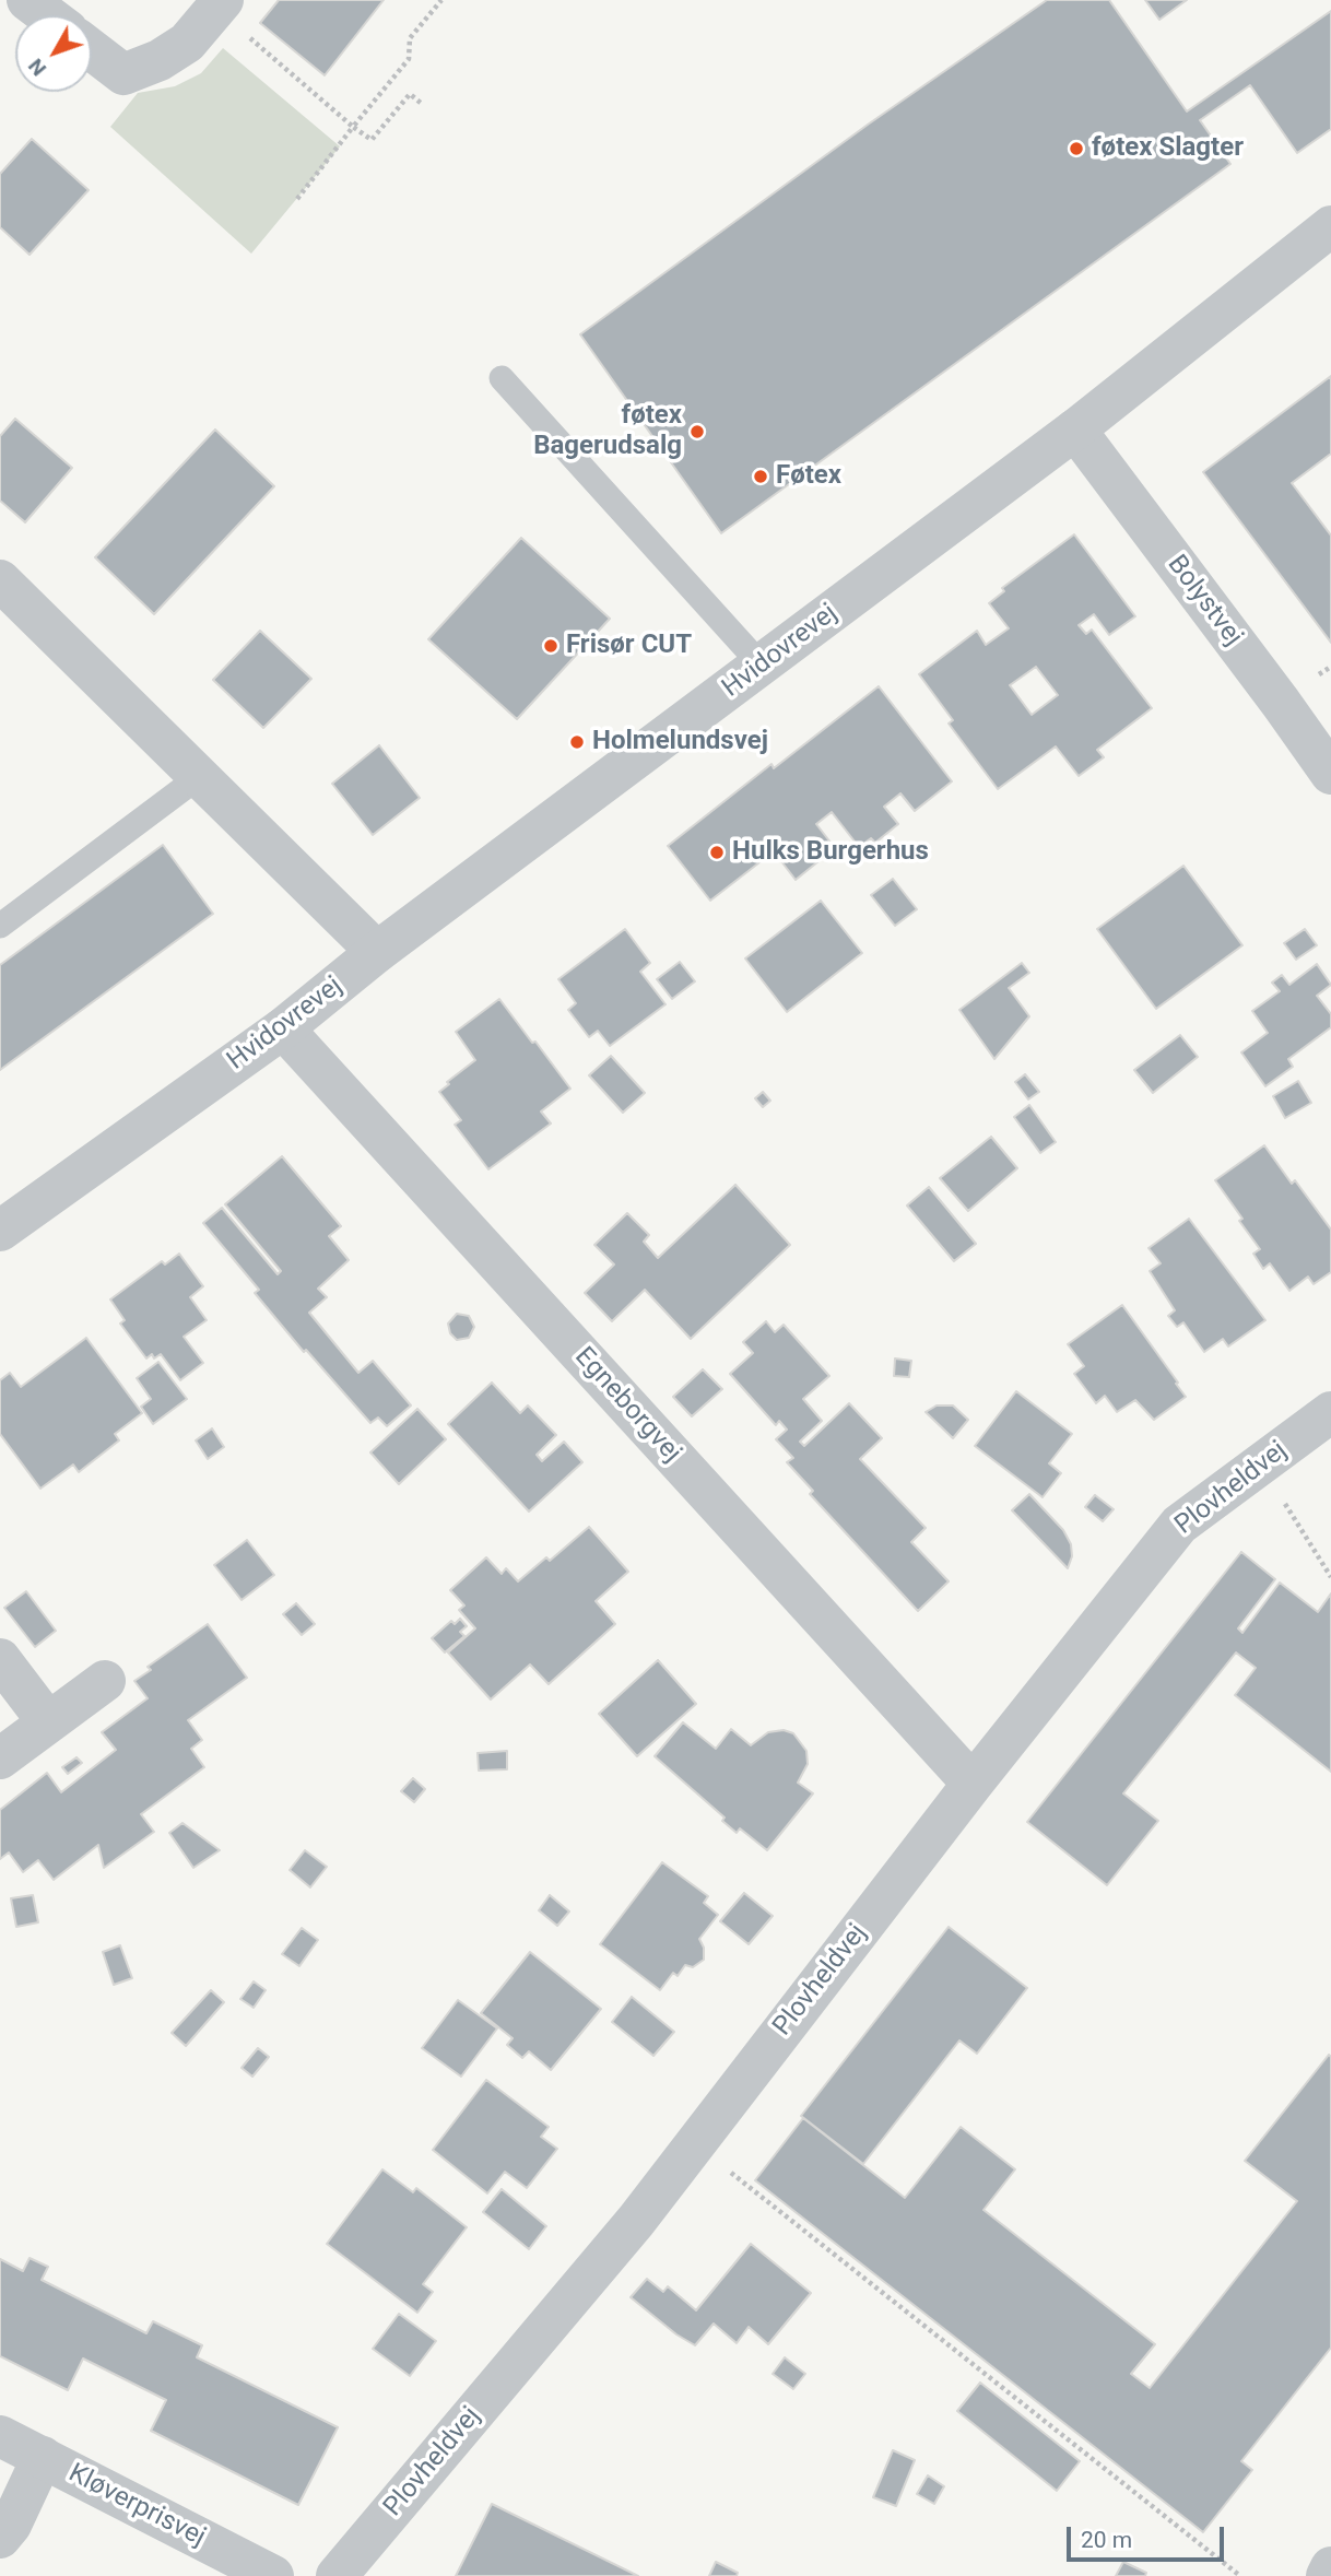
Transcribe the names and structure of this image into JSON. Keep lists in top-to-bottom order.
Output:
{
  "streets": {
    "street": [
      "Bolystvej",
      "Hvidovrevej",
      "Egneborgvej",
      "Plovheldvej",
      "Kløverprisvej"
    ]
  },
  "crossings": [
    ["Bolystvej", "Hvidovrevej"],
    ["Hvidovrevej", "Egneborgvej"],
    ["Egneborgvej", "Plovheldvej"]
  ],
  "places": [
    "føtex Slagter",
    "føtex Bagerudsalg",
    "Føtex",
    "Frisør CUT",
    "Holmelundsvej",
    "Hulks Burgerhus"
  ],
  "scale_bar": "20 m",
  "north": "bottom left"
}
